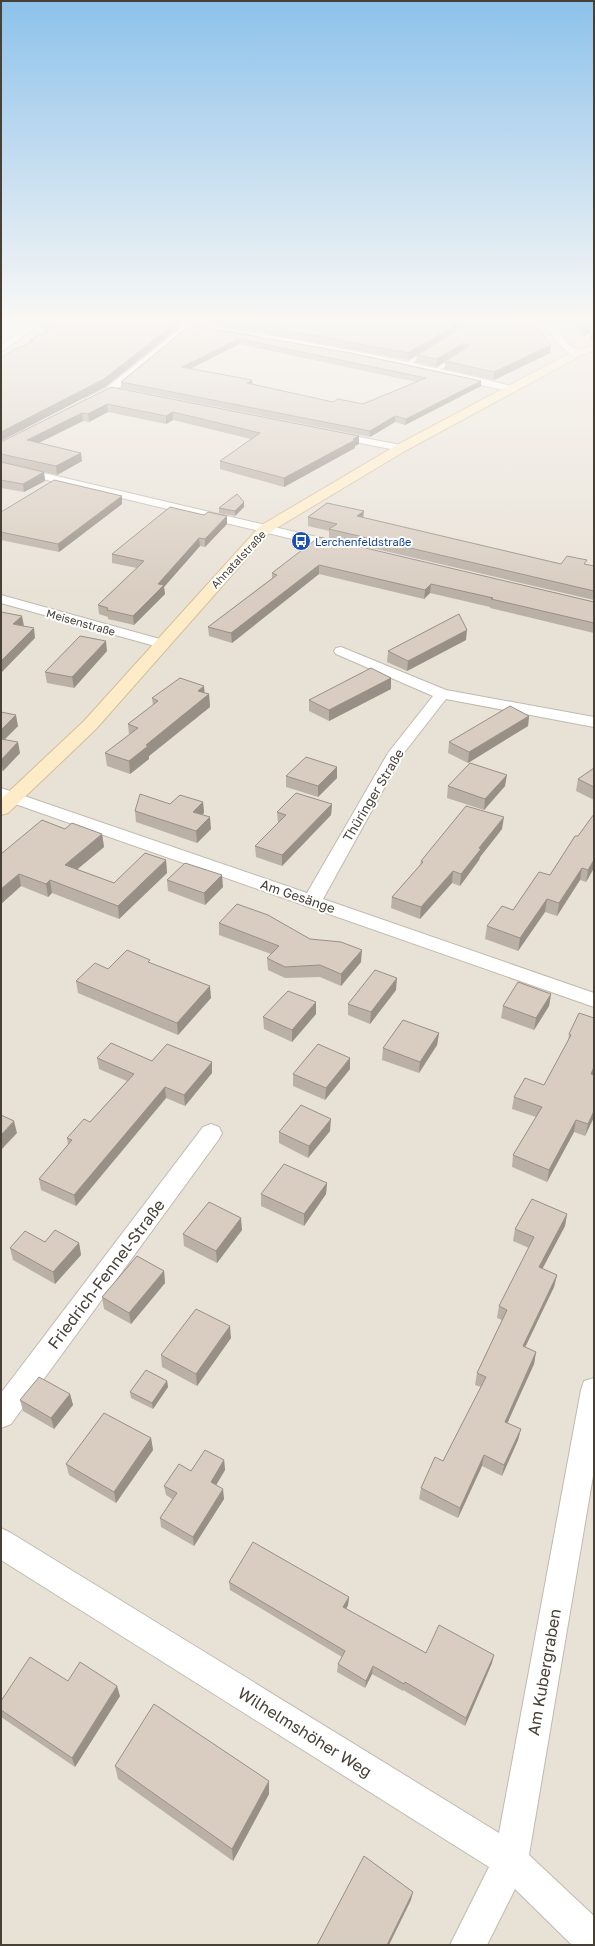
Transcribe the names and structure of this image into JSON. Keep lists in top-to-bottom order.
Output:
{
  "streets": {
    "street": [
      "Ahnatalstraße",
      "Meisenstraße",
      "Thüringer Straße",
      "Am Gesänge",
      "Friedrich-Fennel-Straße",
      "Am Kubergraben",
      "Wilhelmshöher Weg"
    ]
  },
  "crossings": [
    ["Ahnatalstraße", "Meisenstraße"],
    ["Ahnatalstraße", "Am Gesänge"],
    ["Thüringer Straße", "Am Gesänge"],
    ["Am Kubergraben", "Wilhelmshöher Weg"]
  ],
  "places": {
    "bus stop": ["Lerchenfeldstraße"]
  }
}
